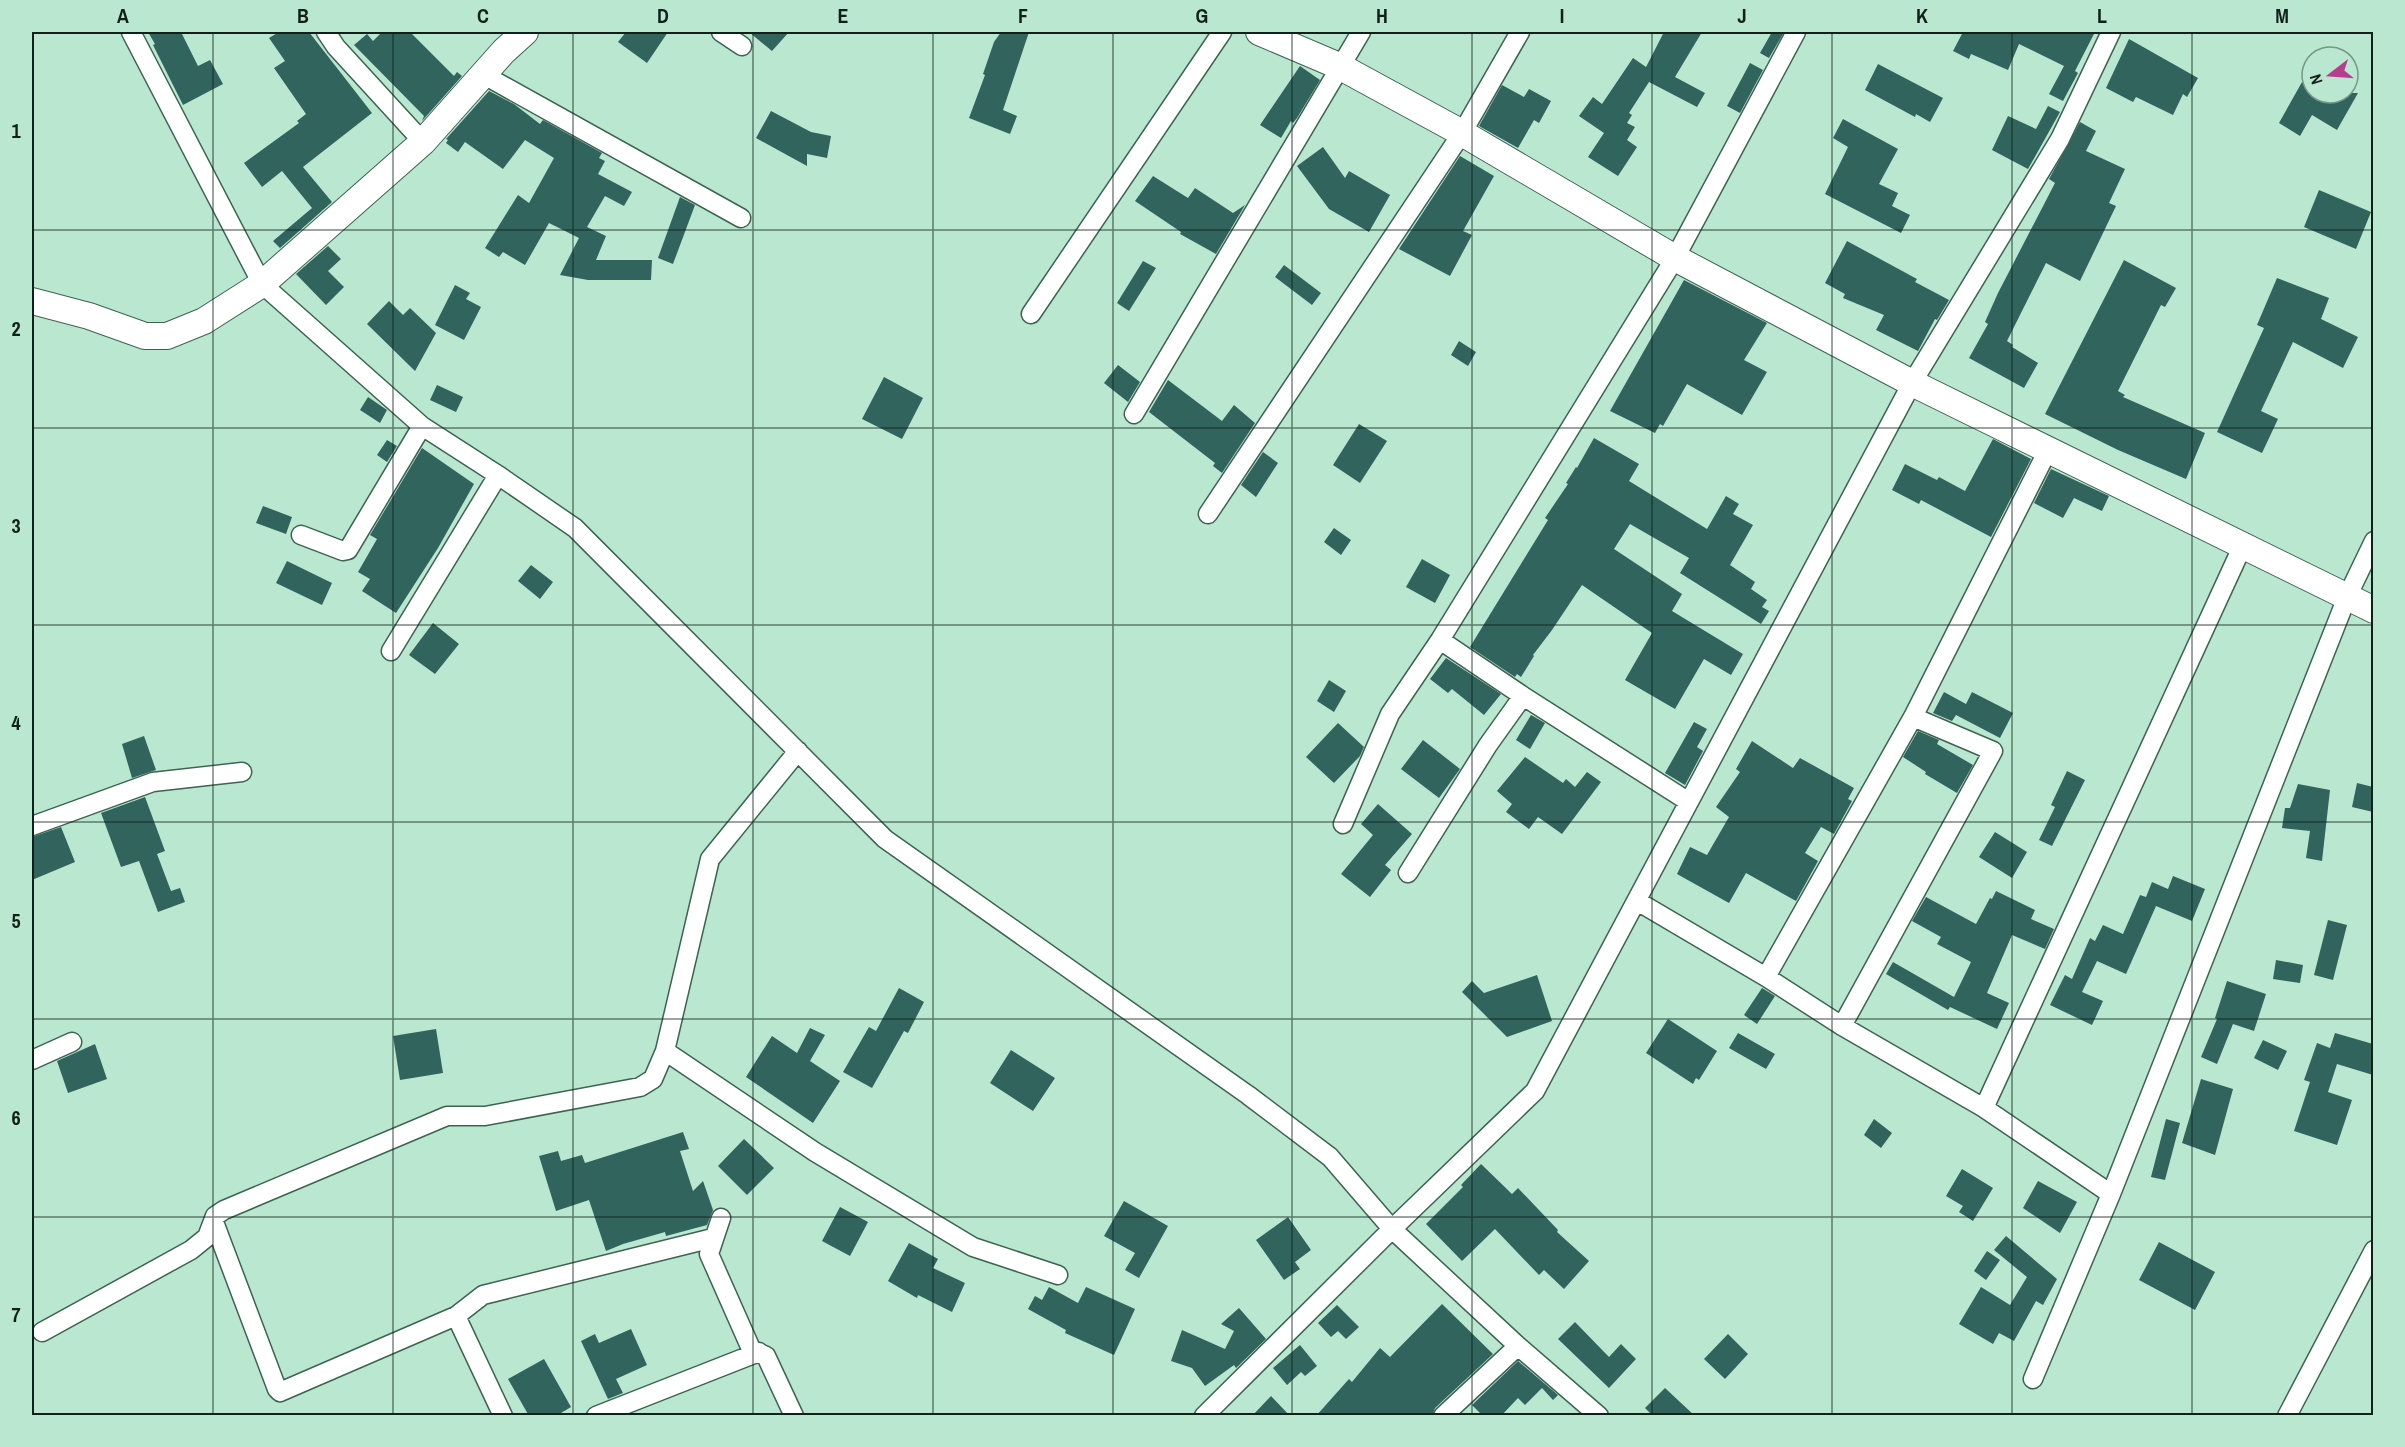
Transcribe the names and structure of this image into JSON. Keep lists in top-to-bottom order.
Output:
{
  "north": "left",
  "grid": {
    "columns": [
      "A",
      "B",
      "C",
      "D",
      "E",
      "F",
      "G",
      "H",
      "I",
      "J",
      "K",
      "L",
      "M"
    ],
    "rows": [
      "1",
      "2",
      "3",
      "4",
      "5",
      "6",
      "7"
    ]
  }
}
